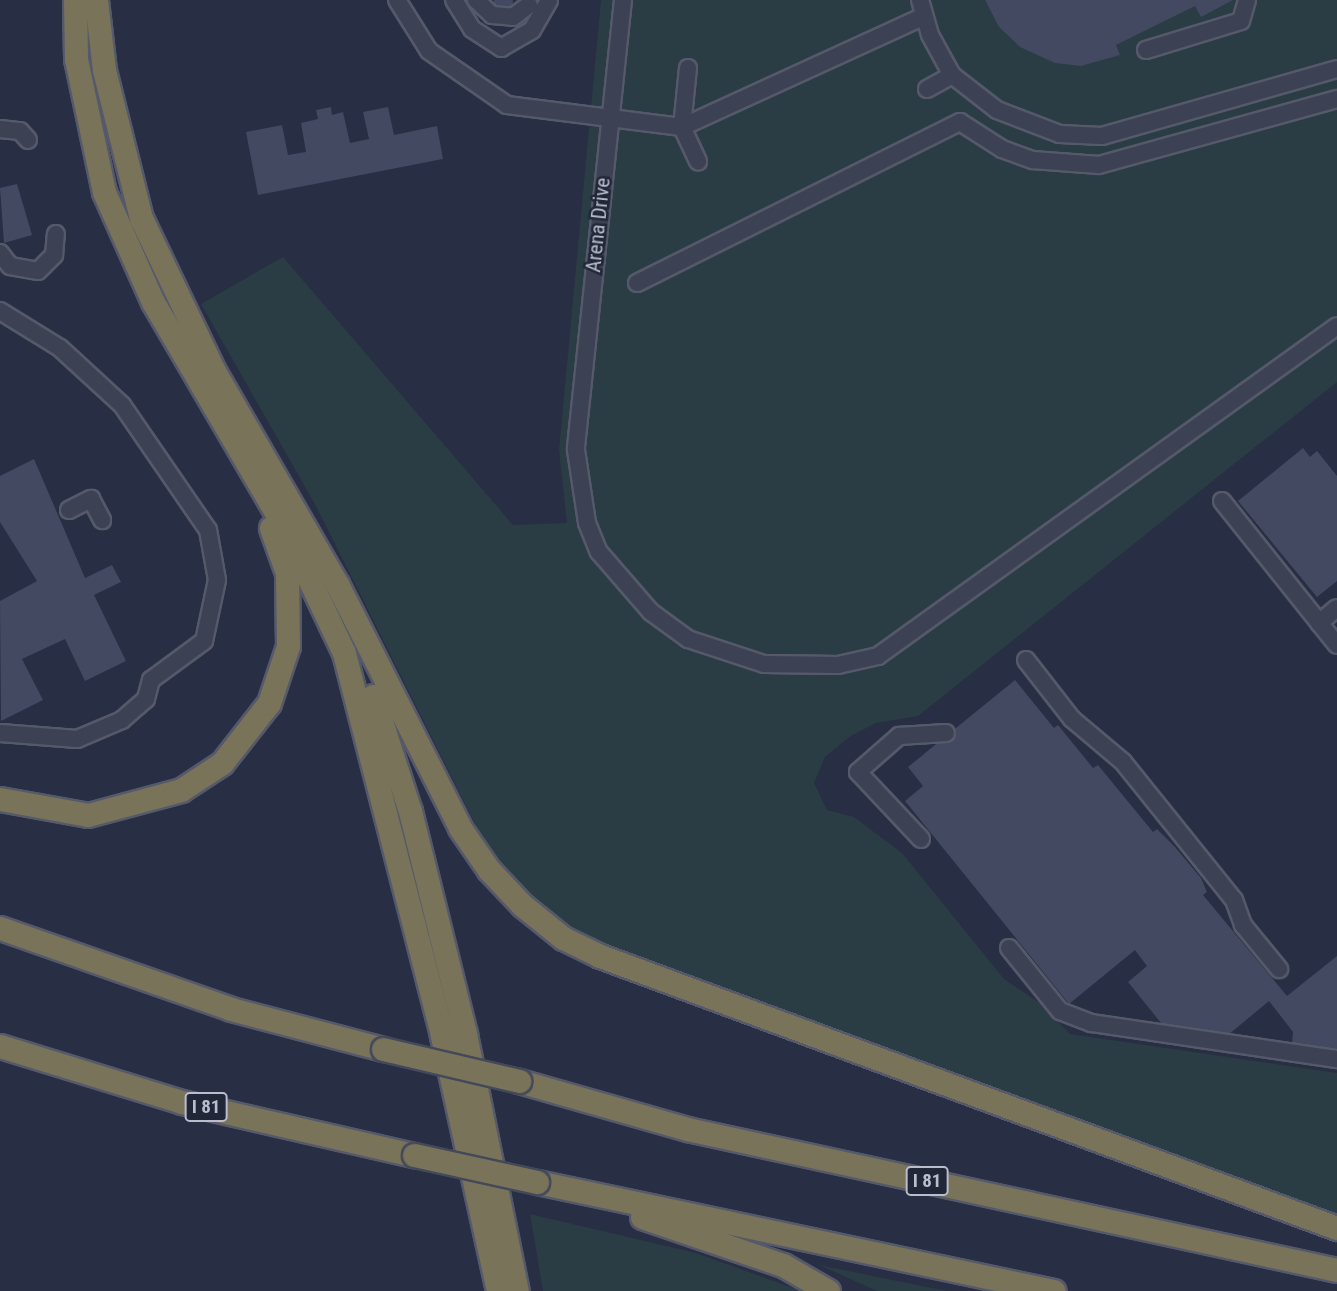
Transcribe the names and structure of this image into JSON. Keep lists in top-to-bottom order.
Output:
{
  "streets": {
    "highway": ["I 81"],
    "lane": ["Arena Drive"]
  }
}
